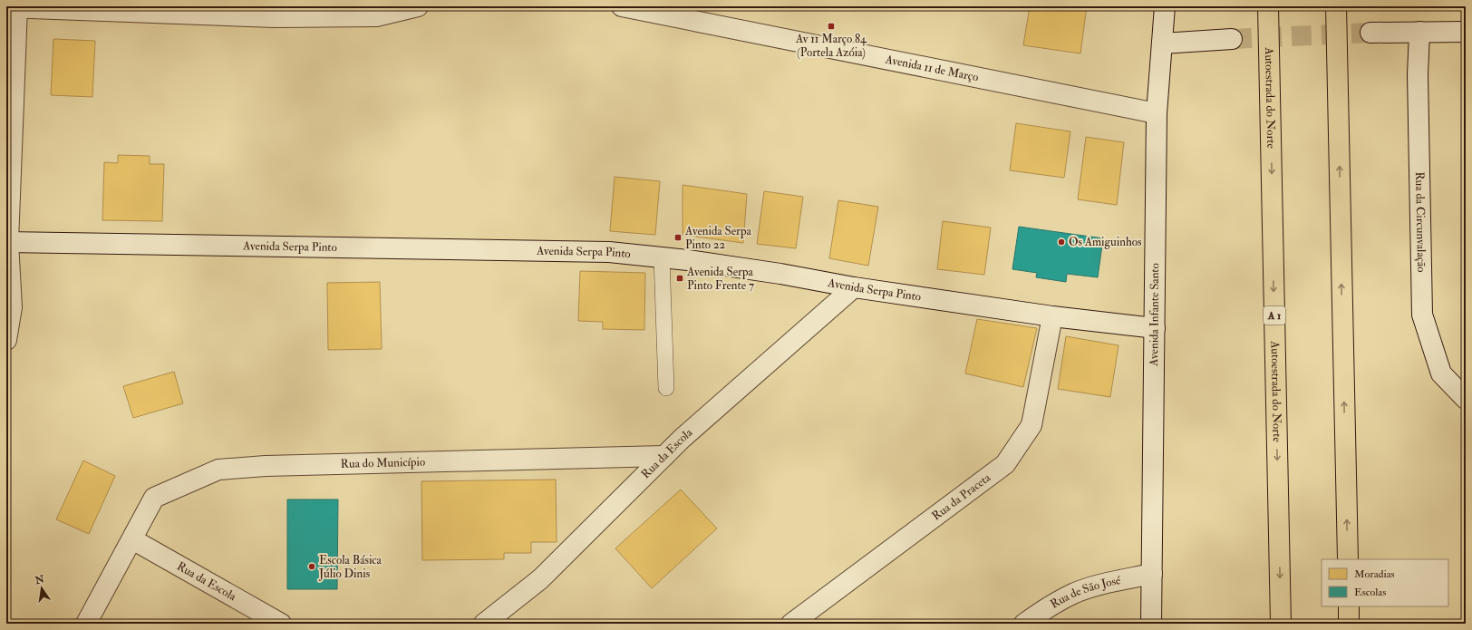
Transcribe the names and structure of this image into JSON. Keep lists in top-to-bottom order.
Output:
{
  "streets": {
    "highway": ["Autoestrada do Norte", "A 1"],
    "street": [
      "Avenida 11 de Março",
      "Rua da Circunvalação",
      "Avenida Serpa Pinto",
      "Avenida Infante Santo",
      "Rua da Escola",
      "Rua do Município",
      "Rua da Praceta",
      "Rua de São José"
    ]
  },
  "crossings": [
    ["Avenida 11 de Março", "Avenida Infante Santo"],
    ["Avenida Serpa Pinto", "Avenida Infante Santo"],
    ["Avenida Serpa Pinto", "Rua da Escola"],
    ["Avenida Serpa Pinto", "Rua da Praceta"],
    ["Avenida Infante Santo", "Rua de São José"],
    ["Rua da Escola", "Rua do Município"]
  ],
  "places": {
    "transit": ["Av 11 Março 84 (Portela Azóia)", "Avenida Serpa Pinto 22", "Avenida Serpa Pinto Frente 7"],
    "other": ["Os Amiguinhos", "Escola Básica Júlio Dinis"]
  },
  "legend": ["Moradias", "Escolas"],
  "north": "top"
}
